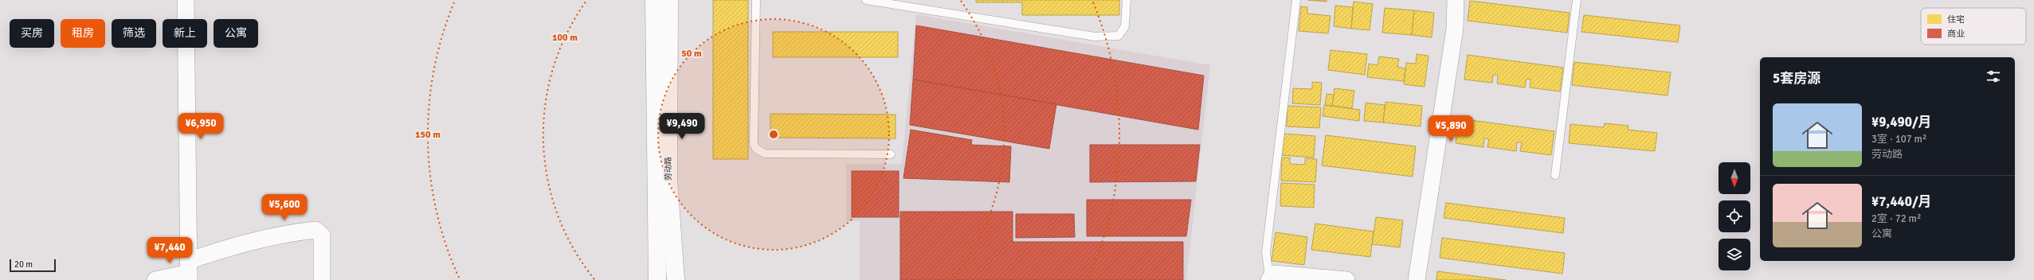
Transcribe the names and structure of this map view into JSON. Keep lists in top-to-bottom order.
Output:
{
  "streets": {
    "street": ["劳动路"]
  },
  "legend": ["住宅", "商业"],
  "scale_bar": "20 m",
  "north": "bottom",
  "page": {
    "chip": [
      "买房",
      "租房",
      "筛选",
      "新上",
      "公寓"
    ],
    "heading": "5套房源",
    "list": [
      {
        "name": "¥9,490/月",
        "note": "3室 · 107 m² · 劳动路"
      },
      {
        "name": "¥7,440/月",
        "note": "2室 · 72 m² · 公寓"
      }
    ],
    "price": [
      "¥6,950",
      "¥9,490",
      "¥5,890",
      "¥5,600",
      "¥7,440"
    ],
    "scale": "20 m"
  },
  "rings": ["100 m", "50 m", "150 m"]
}
